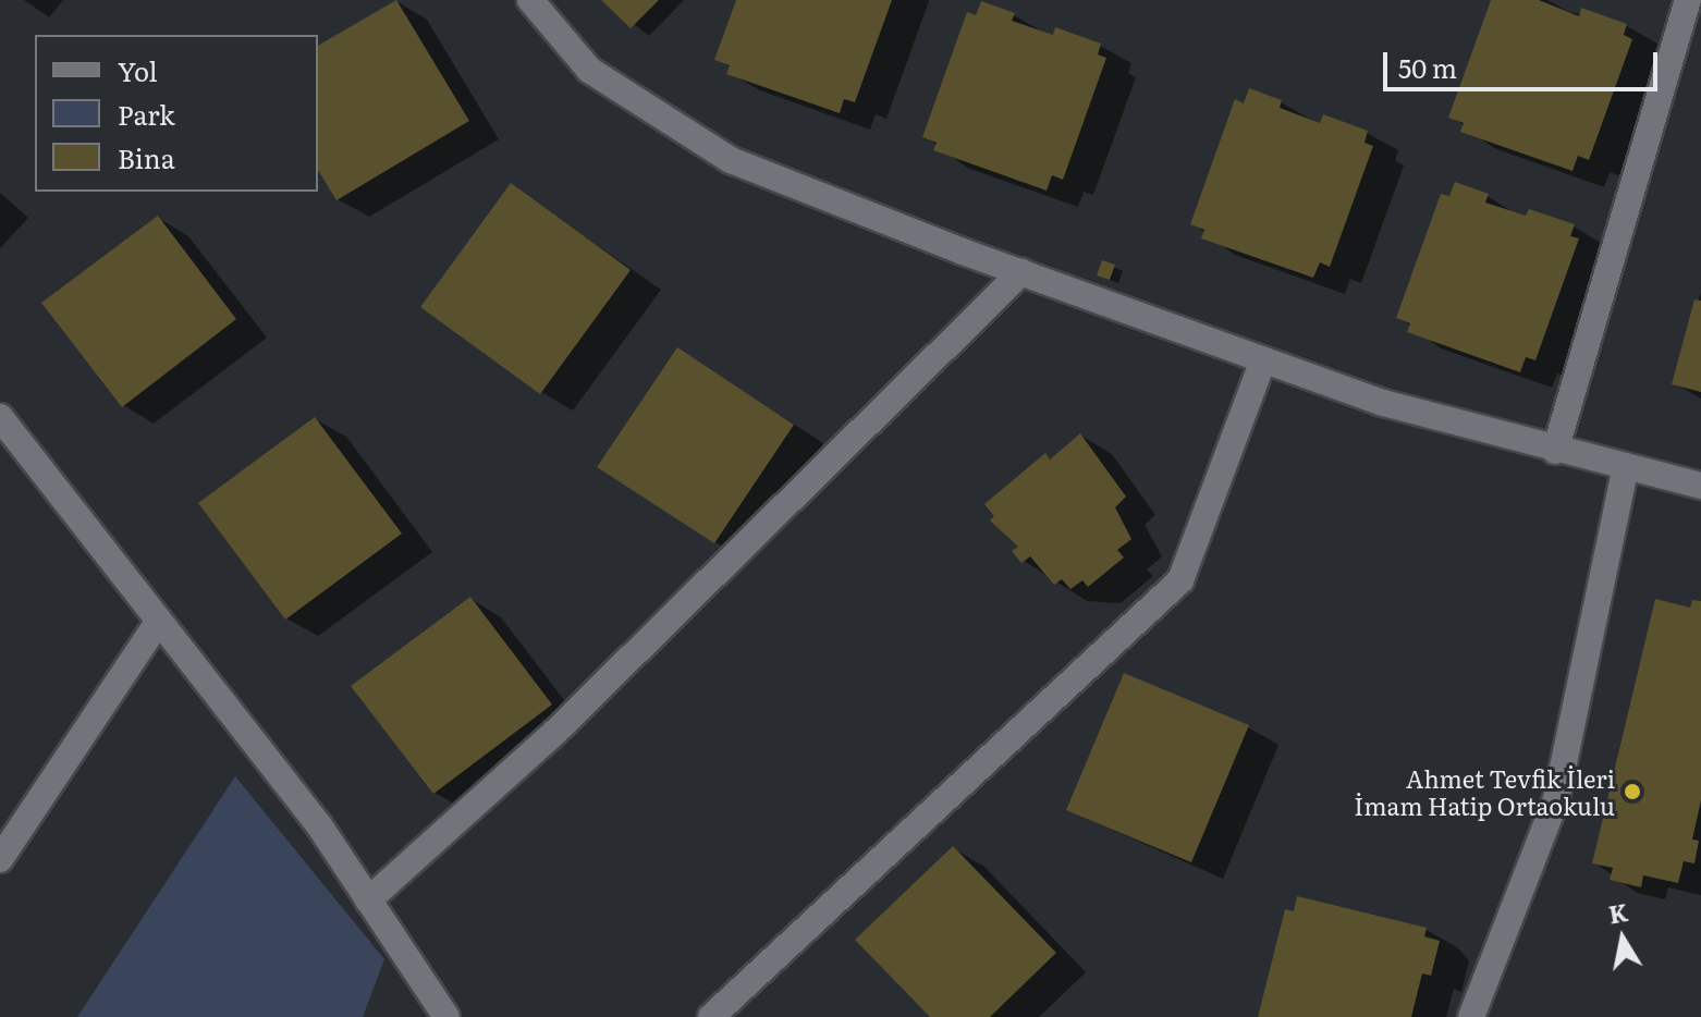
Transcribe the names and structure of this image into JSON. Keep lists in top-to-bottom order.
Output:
{
  "places": ["Ahmet Tevfik İleri İmam Hatip Ortaokulu"],
  "legend": ["Yol", "Park", "Bina"],
  "scale_bar": "50 m",
  "north": "top"
}
